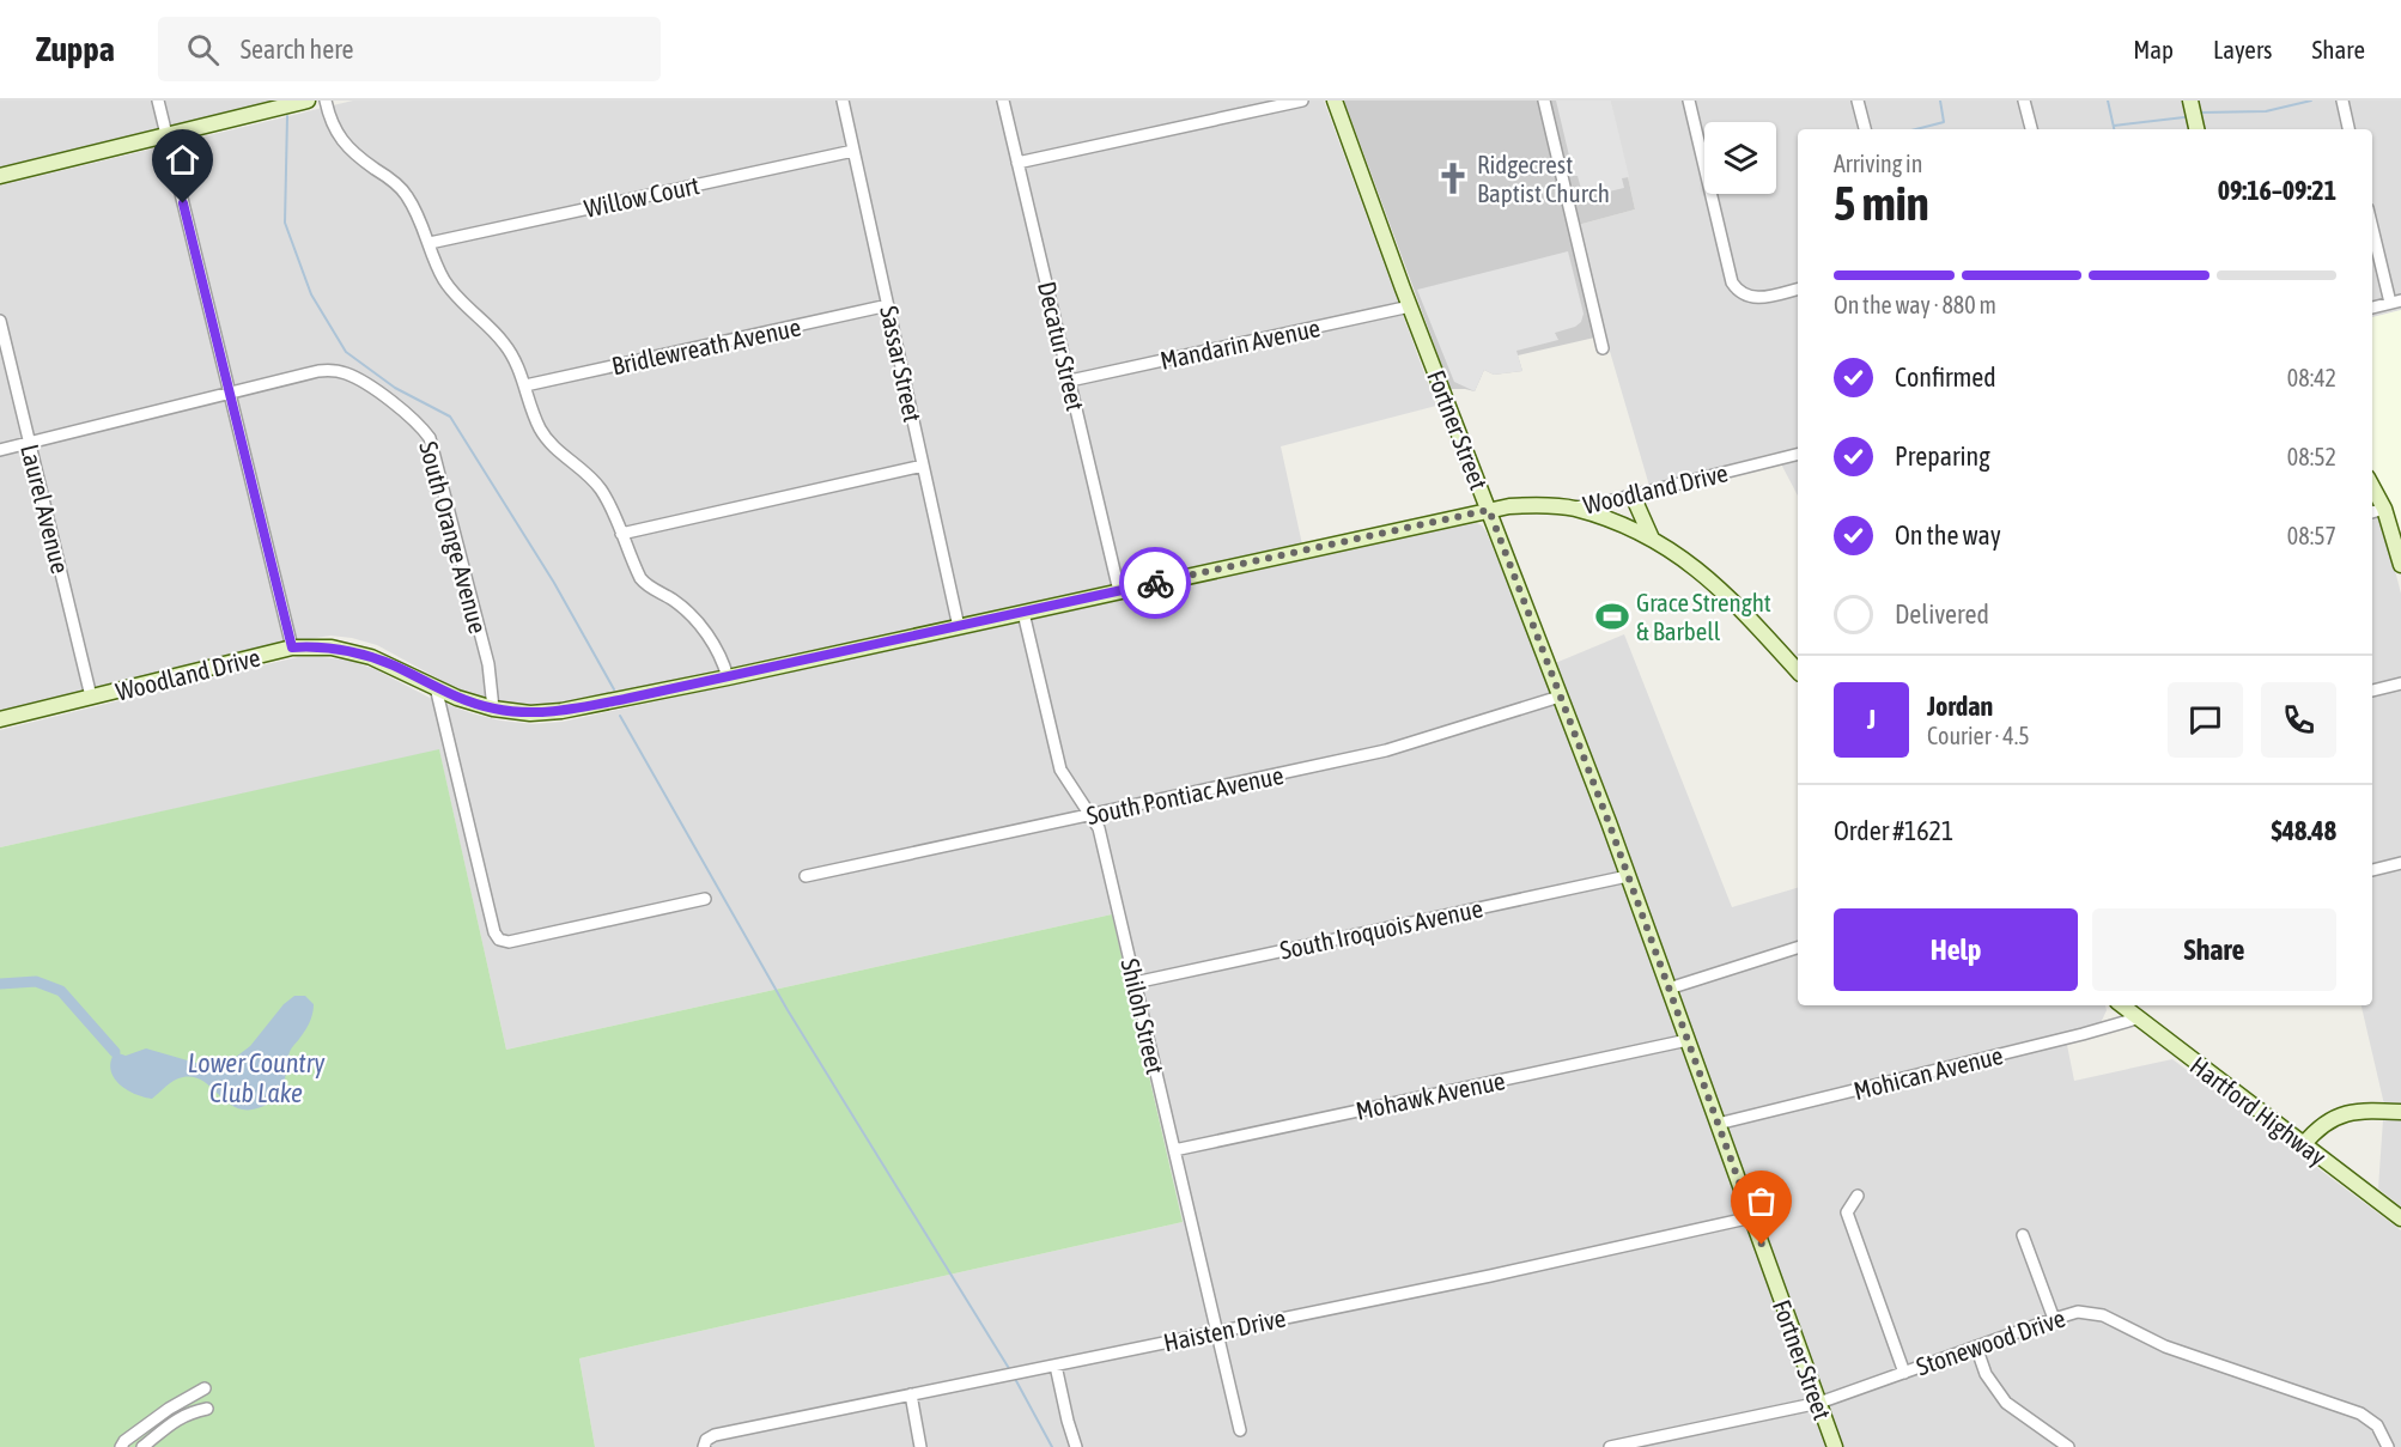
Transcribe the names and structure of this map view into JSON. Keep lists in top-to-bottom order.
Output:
{
  "streets": {
    "main road": ["Fortner Street", "Woodland Drive", "Hartford Highway"],
    "street": [
      "Willow Court",
      "Mandarin Avenue",
      "Bridlewreath Avenue",
      "Decatur Street",
      "Sassar Street",
      "Laurel Avenue",
      "South Orange Avenue",
      "South Pontiac Avenue",
      "South Iroquois Avenue",
      "Shiloh Street",
      "Mohican Avenue",
      "Mohawk Avenue",
      "Haisten Drive",
      "Stonewood Drive"
    ]
  },
  "crossings": [
    ["Willow Court", "Sassar Street"],
    ["Mandarin Avenue", "Decatur Street"],
    ["Mandarin Avenue", "Fortner Street"],
    ["Bridlewreath Avenue", "Sassar Street"],
    ["Decatur Street", "Woodland Drive"],
    ["Sassar Street", "Woodland Drive"],
    ["Fortner Street", "Woodland Drive"],
    ["Fortner Street", "South Pontiac Avenue"],
    ["Fortner Street", "South Iroquois Avenue"],
    ["Fortner Street", "Mohican Avenue"],
    ["Fortner Street", "Mohawk Avenue"],
    ["Fortner Street", "Haisten Drive"],
    ["Fortner Street", "Stonewood Drive"],
    ["Woodland Drive", "Laurel Avenue"],
    ["Woodland Drive", "South Orange Avenue"],
    ["Woodland Drive", "Shiloh Street"],
    ["Laurel Avenue", "South Orange Avenue"],
    ["South Pontiac Avenue", "Shiloh Street"],
    ["South Iroquois Avenue", "Shiloh Street"],
    ["Shiloh Street", "Mohawk Avenue"],
    ["Shiloh Street", "Haisten Drive"],
    ["Mohican Avenue", "Hartford Highway"]
  ],
  "water": ["Lower Country Club Lake"],
  "places": {
    "church": ["Ridgecrest Baptist Church"],
    "sports": ["Grace Strenght & Barbell"]
  },
  "page": {
    "header": "Zuppa",
    "search": "Search here",
    "nav": ["Map", "Layers", "Share"],
    "heading": ["5 min", "Arriving in", "09:16–09:21"],
    "panel": [
      "Jordan",
      "Courier · 4.5",
      "Order #1621",
      "$48.48"
    ],
    "bar": "On the way · 880 m",
    "list": [
      ["Confirmed", "08:42"],
      ["Preparing", "08:52"],
      ["On the way", "08:57"],
      "Delivered"
    ],
    "round": "J",
    "buttons": ["Help", "Share"]
  }
}
